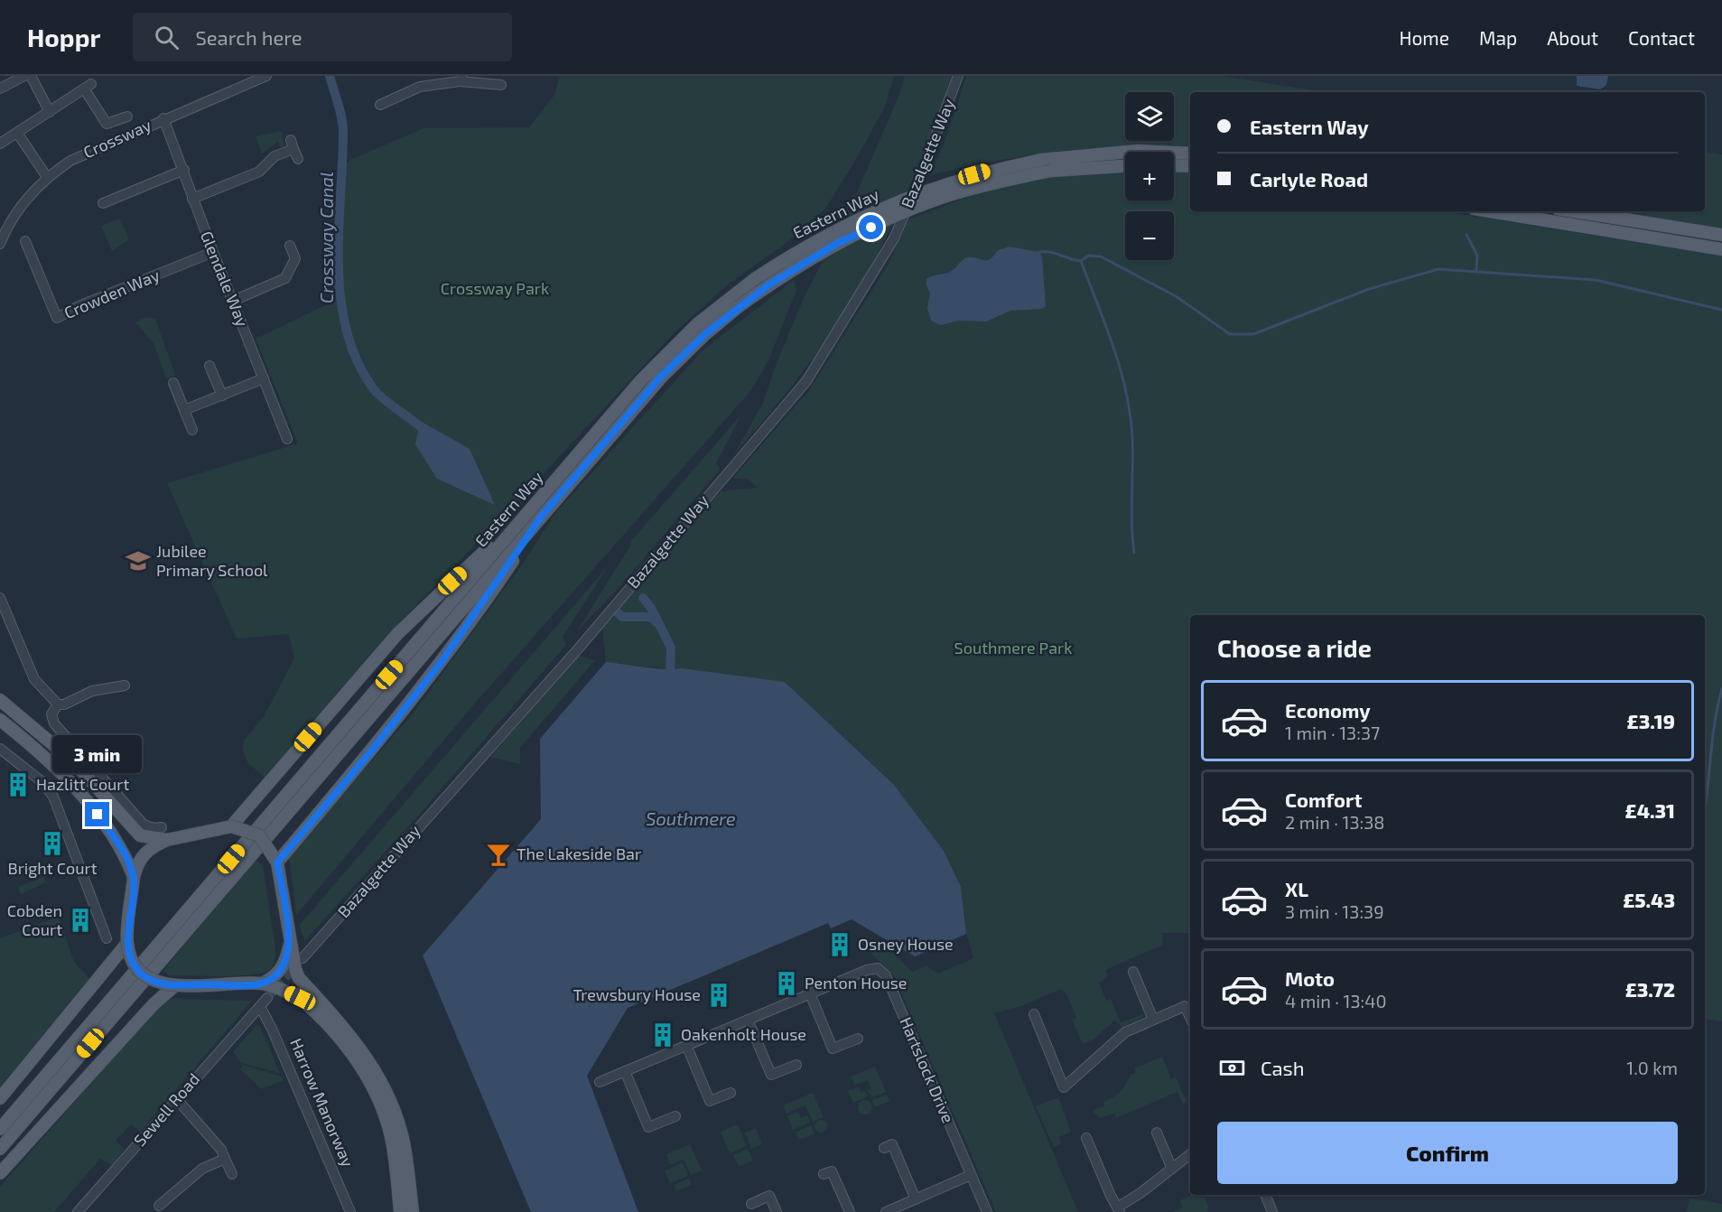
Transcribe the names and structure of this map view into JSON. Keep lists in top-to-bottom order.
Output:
{
  "streets": {
    "main road": ["Eastern Way"],
    "street": [
      "Crossway",
      "Bazalgette Way",
      "Glendale Way",
      "Crowden Way",
      "Hartslock Drive",
      "Harrow Manorway",
      "Sewell Road"
    ]
  },
  "crossings": [
    ["Crossway", "Glendale Way"],
    ["Glendale Way", "Crowden Way"],
    ["Harrow Manorway", "Sewell Road"]
  ],
  "water": ["Crossway Canal", "Southmere"],
  "parks": ["Crossway Park", "Southmere Park"],
  "places": {
    "school or university": ["Jubilee Primary School"],
    "building": [
      "Hazlitt Court",
      "Bright Court",
      "Cobden Court",
      "Osney House",
      "Penton House",
      "Trewsbury House",
      "Oakenholt House"
    ],
    "bar": ["The Lakeside Bar"]
  },
  "page": {
    "header": "Hoppr",
    "search": "Search here",
    "nav": [
      "Home",
      "Map",
      "About",
      "Contact"
    ],
    "map_buttons": ["+", "−"],
    "banner": ["Eastern Way", "Carlyle Road"],
    "heading": "Choose a ride",
    "list": [
      {
        "name": "Economy",
        "note": "1 min · 13:37",
        "value": "£3.19"
      },
      {
        "name": "Comfort",
        "note": "2 min · 13:38",
        "value": "£4.31"
      },
      {
        "name": "XL",
        "note": "3 min · 13:39",
        "value": "£5.43"
      },
      {
        "name": "Moto",
        "note": "4 min · 13:40",
        "value": "£3.72"
      }
    ],
    "bubble": "3 min",
    "pay": ["Cash", "1.0 km"],
    "buttons": "Confirm"
  }
}
